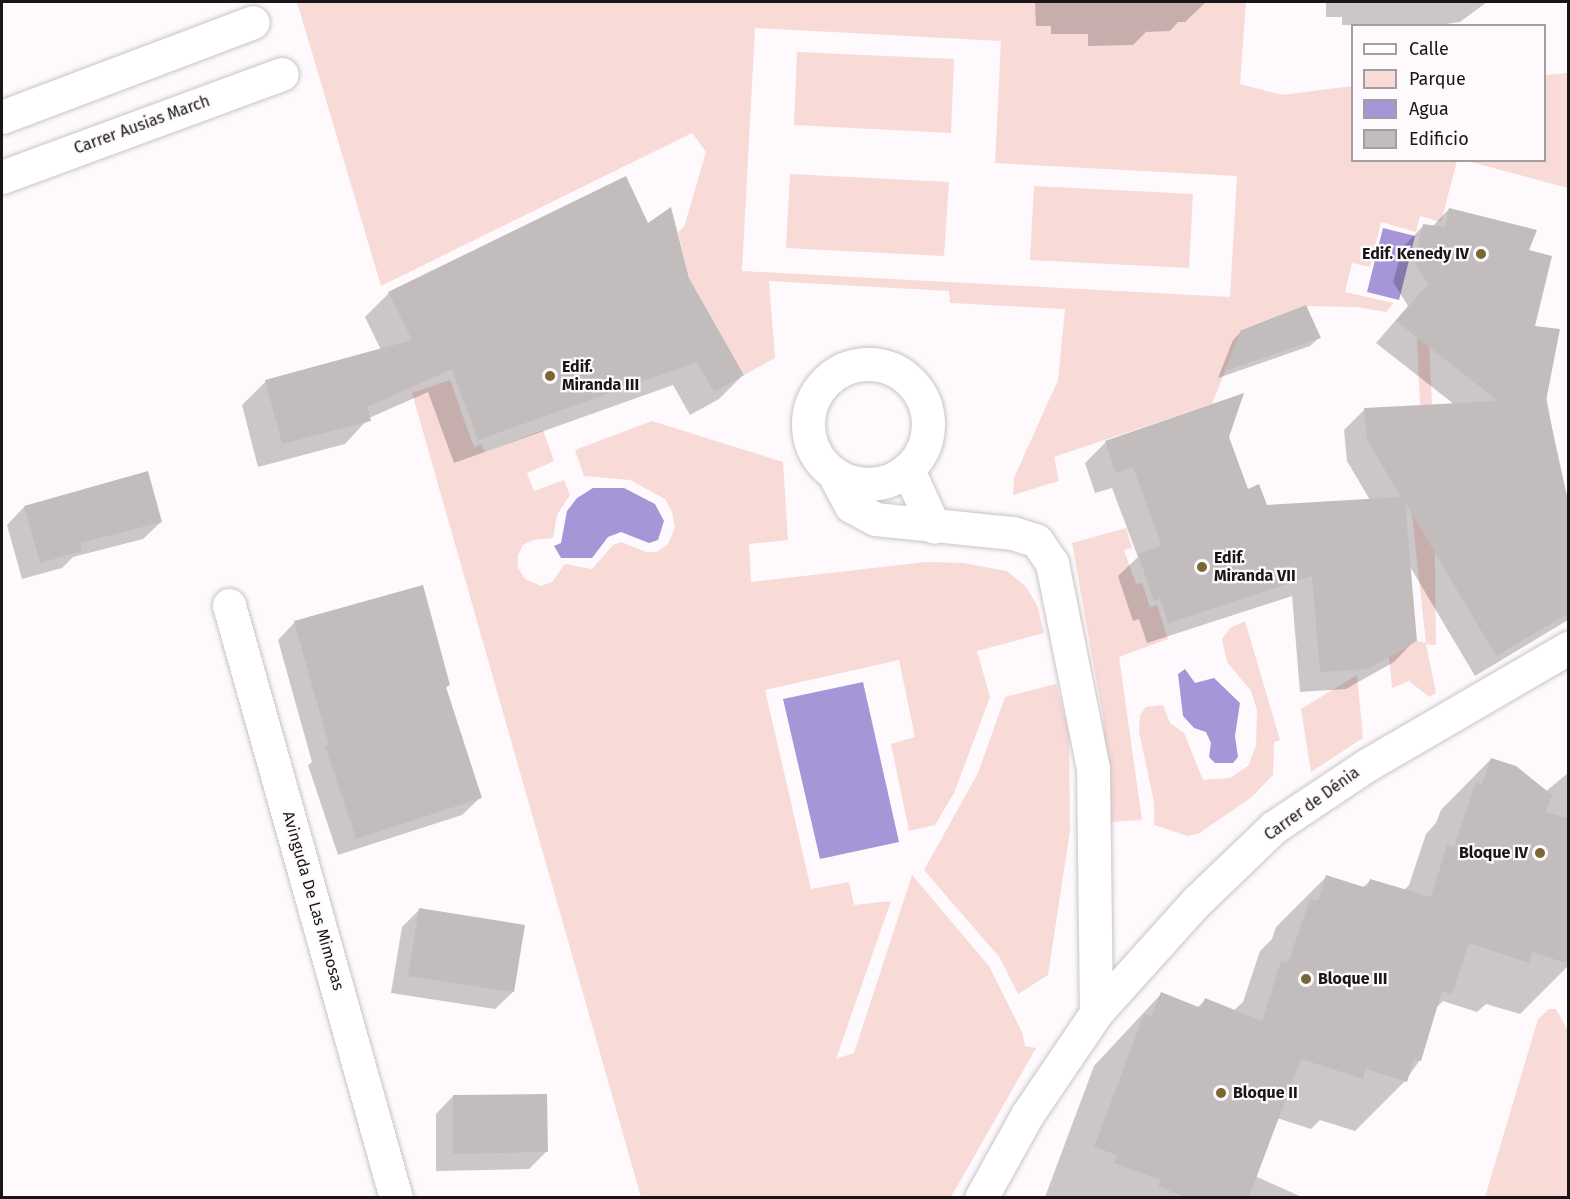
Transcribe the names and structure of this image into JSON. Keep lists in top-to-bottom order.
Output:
{
  "streets": {
    "street": ["Carrer Ausias March", "Carrer de Dénia", "Avinguda De Las Mimosas"]
  },
  "places": [
    "Edif. Kenedy IV",
    "Edif. Miranda III",
    "Edif. Miranda VII",
    "Bloque IV",
    "Bloque III",
    "Bloque II"
  ],
  "legend": [
    "Calle",
    "Parque",
    "Agua",
    "Edificio"
  ]
}
